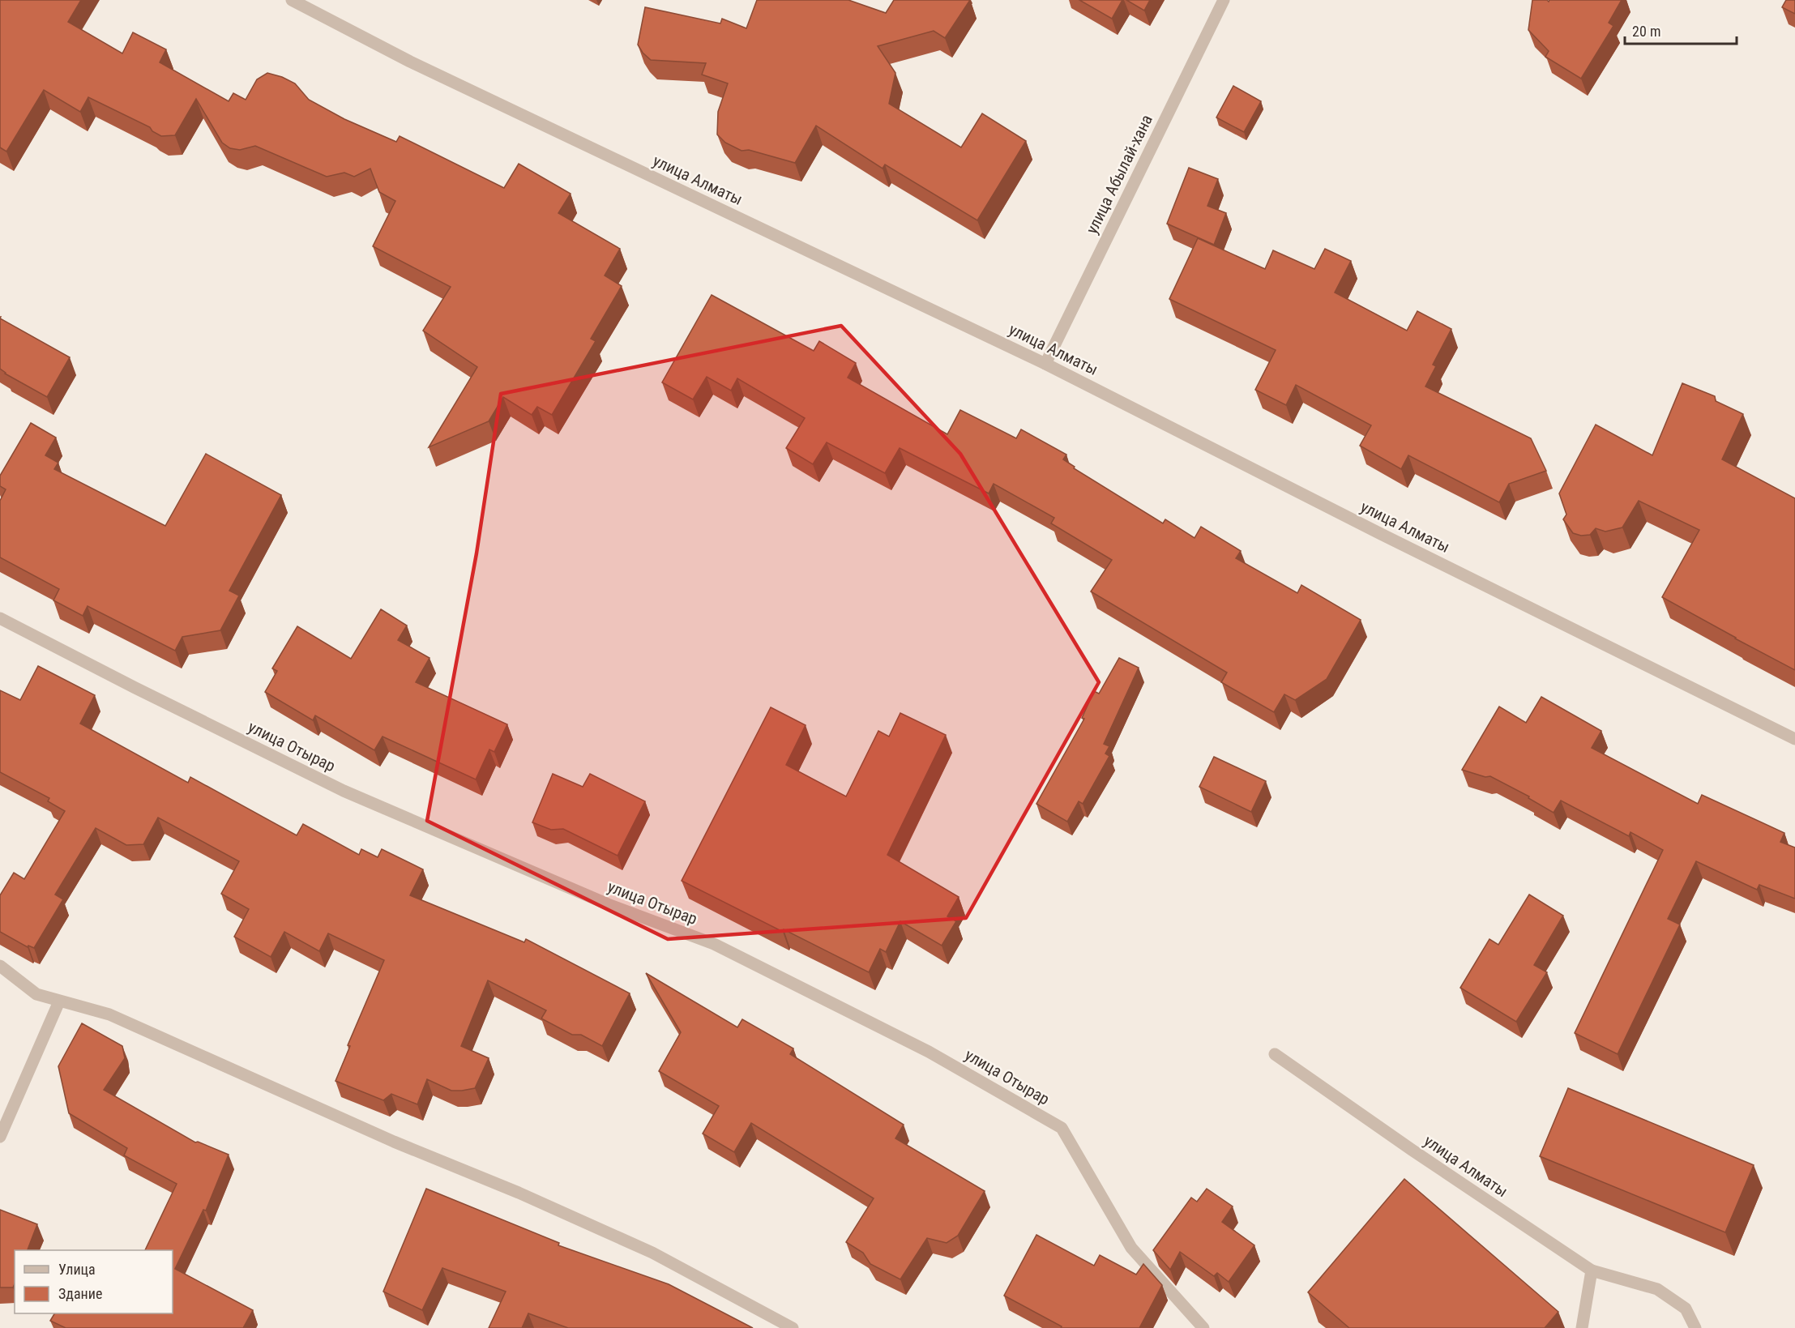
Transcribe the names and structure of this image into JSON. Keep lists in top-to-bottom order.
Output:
{
  "streets": {
    "street": ["улица Абылай-хана", "улица Алматы", "улица Отырар"]
  },
  "crossings": [
    ["улица Абылай-хана", "улица Алматы"]
  ],
  "legend": ["Улица", "Здание"],
  "scale_bar": "20 m"
}
